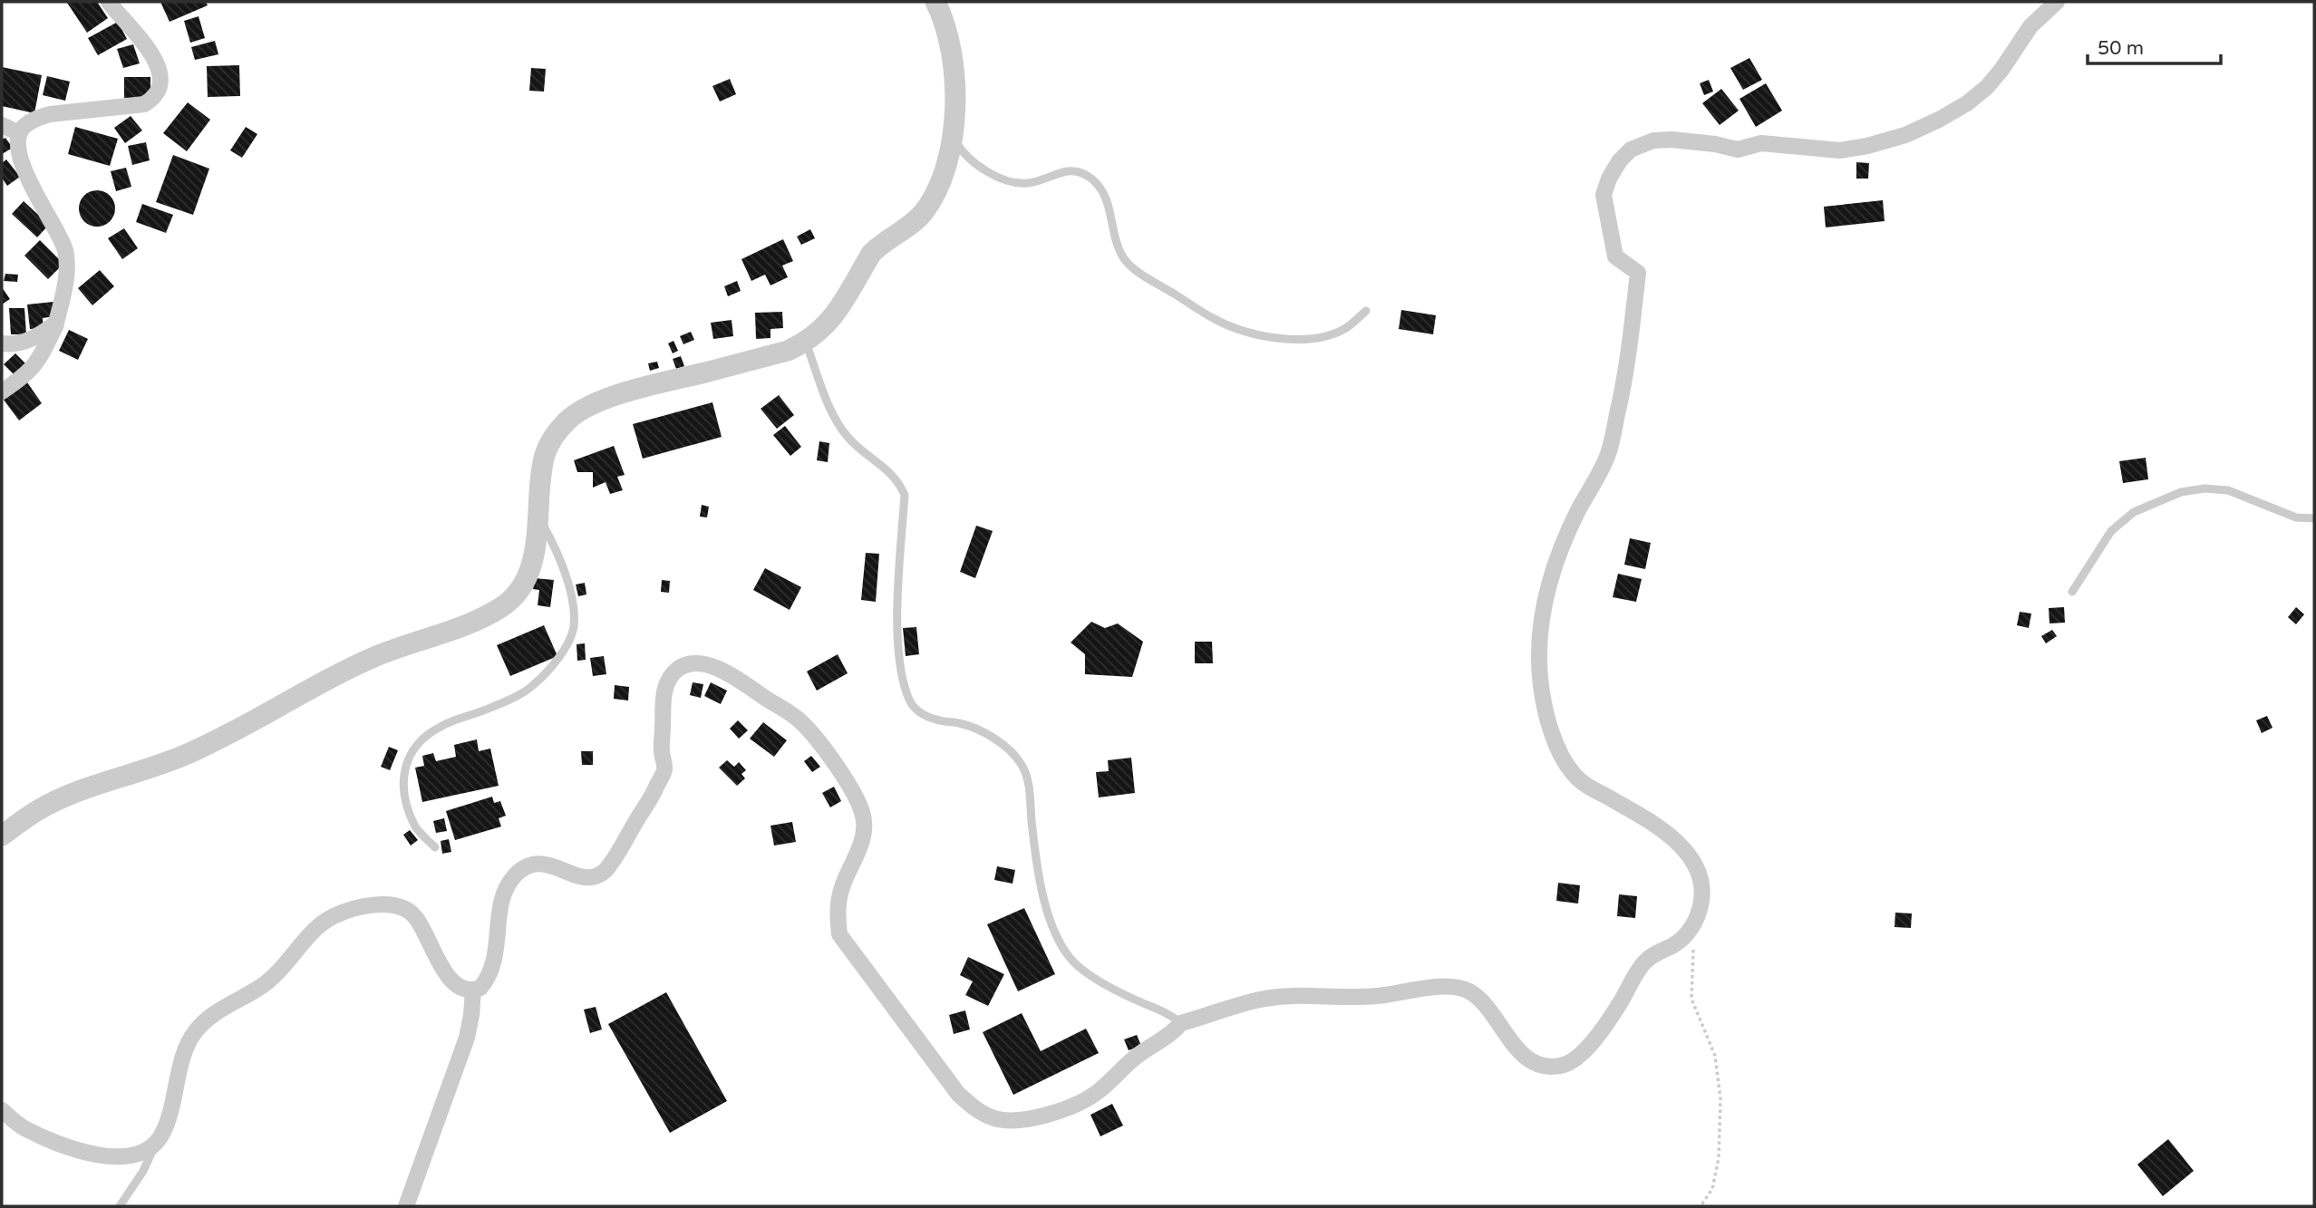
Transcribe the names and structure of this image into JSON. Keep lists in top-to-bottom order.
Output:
{
  "scale_bar": "50 m"
}
